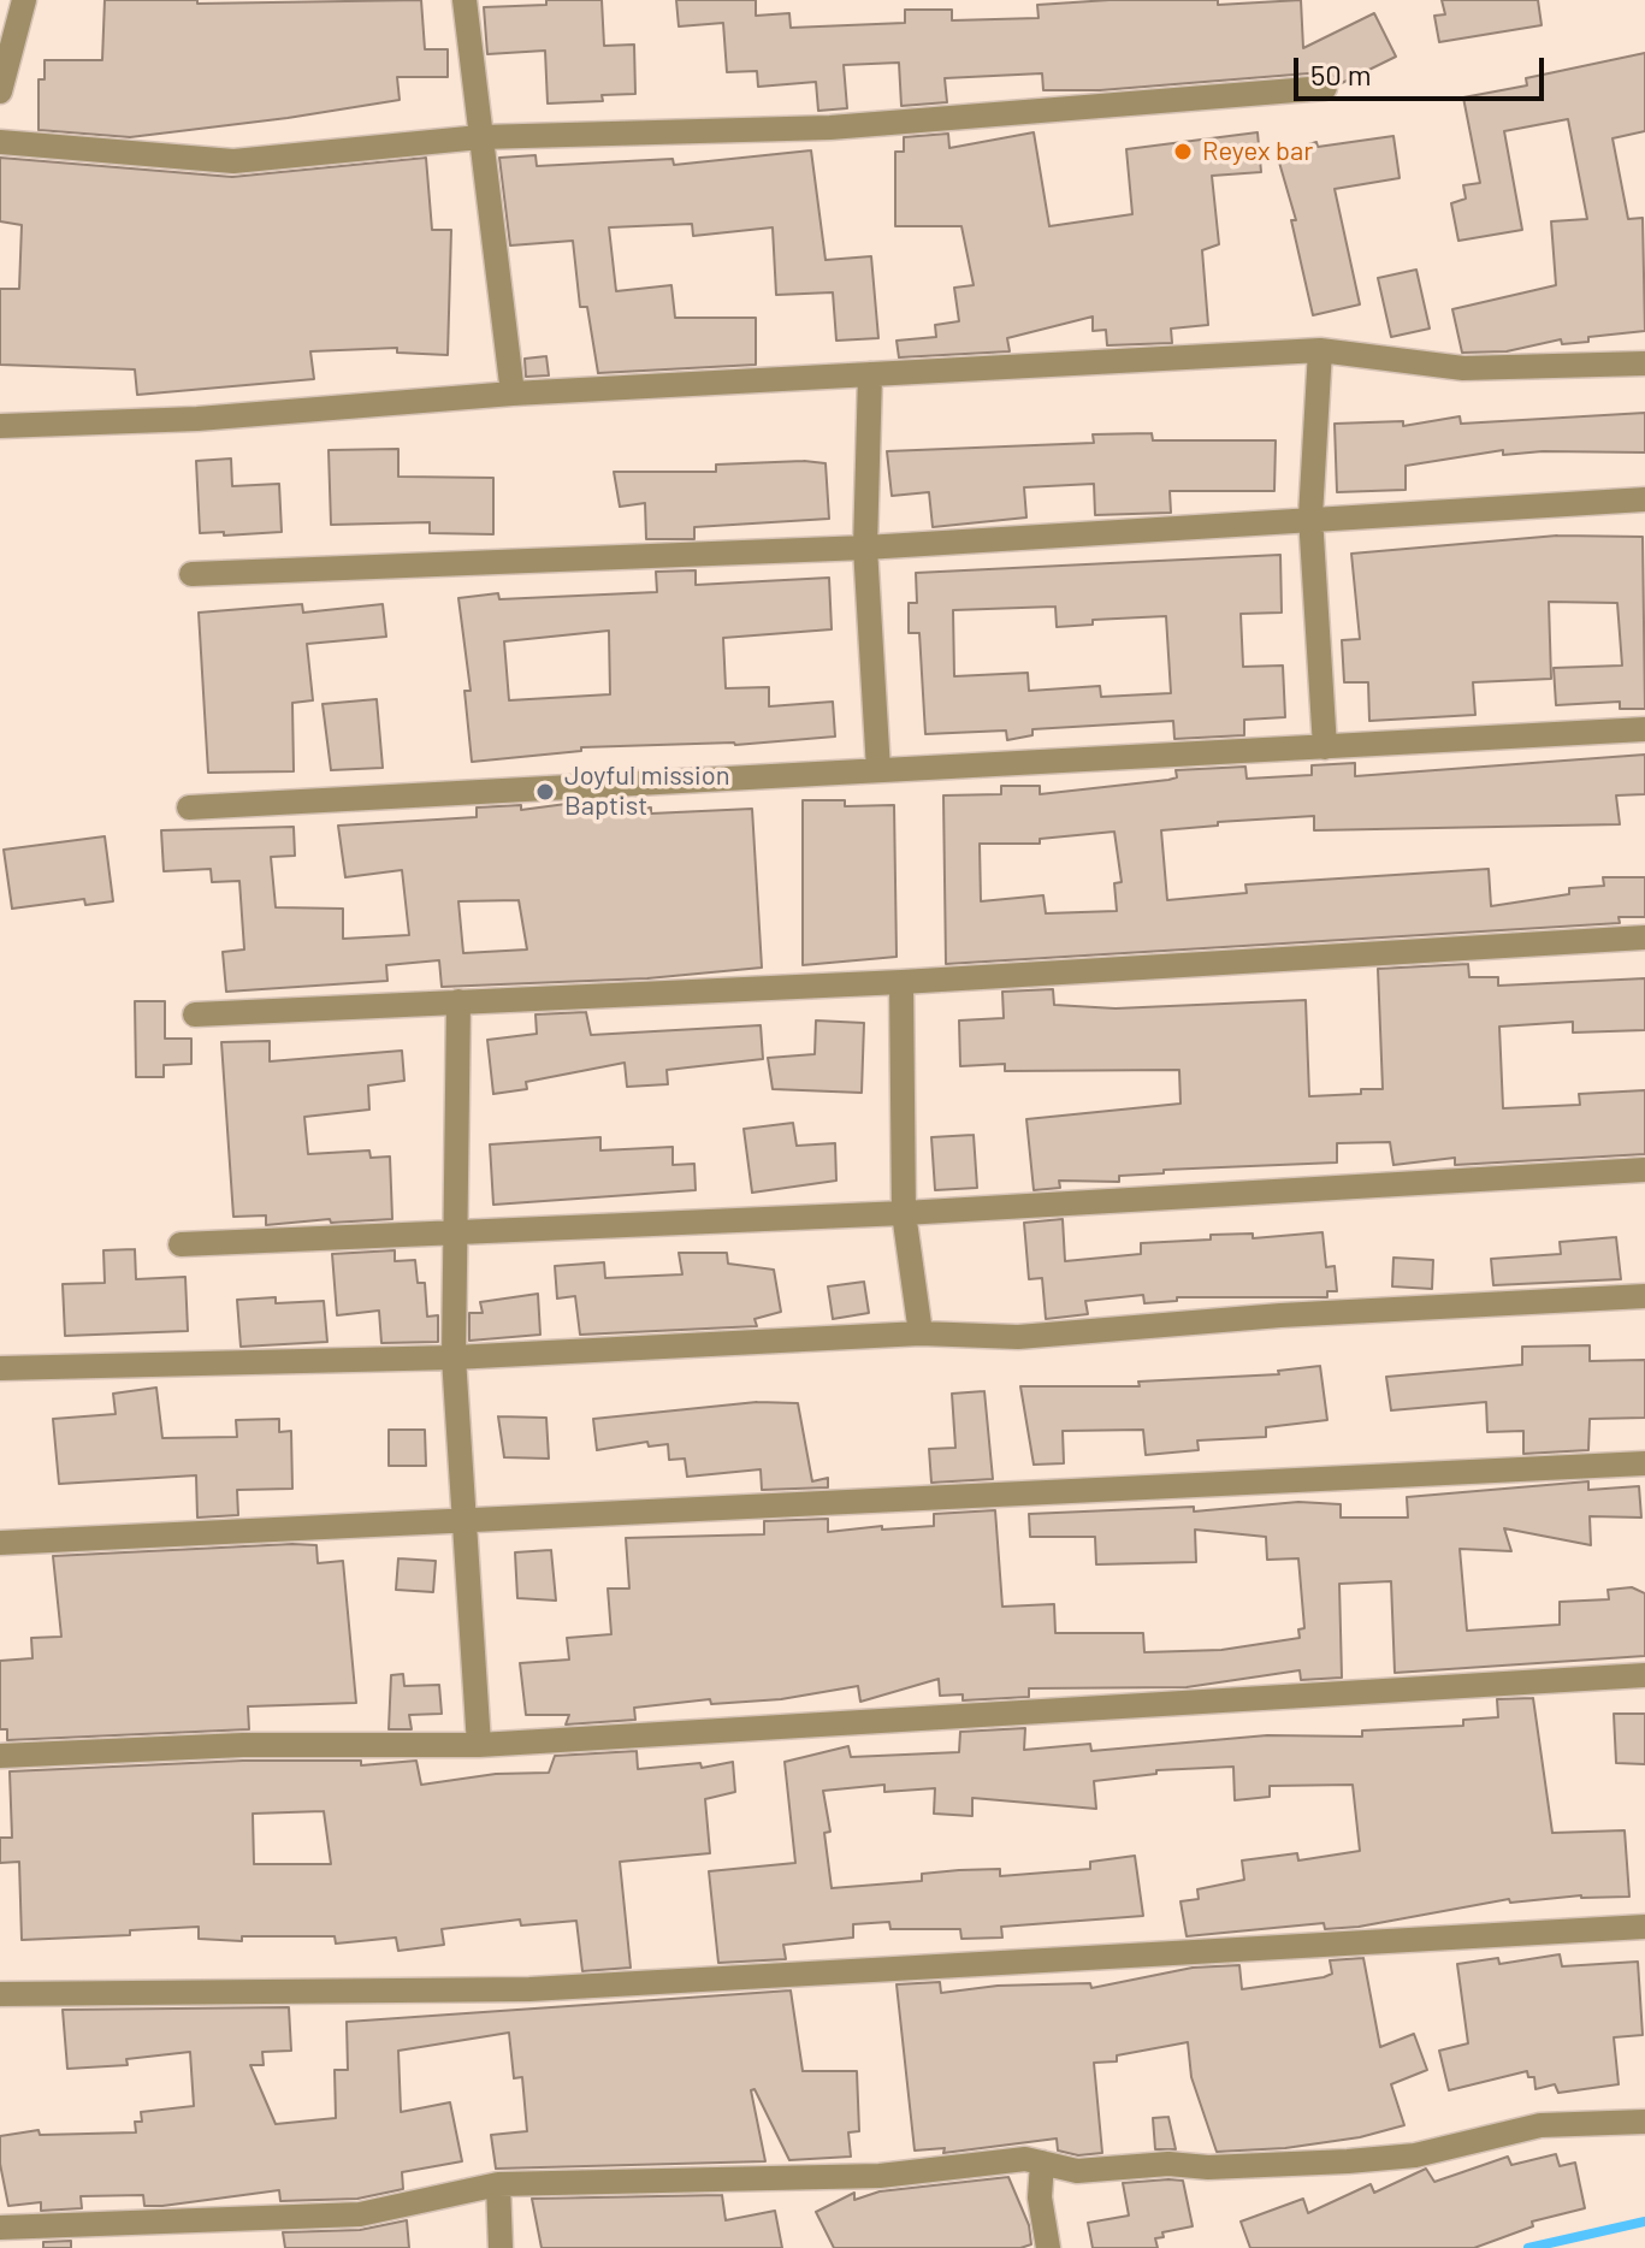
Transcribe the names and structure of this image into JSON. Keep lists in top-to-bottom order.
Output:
{
  "places": ["Reyex bar", "Joyful mission Baptist"],
  "scale_bar": "50 m"
}
